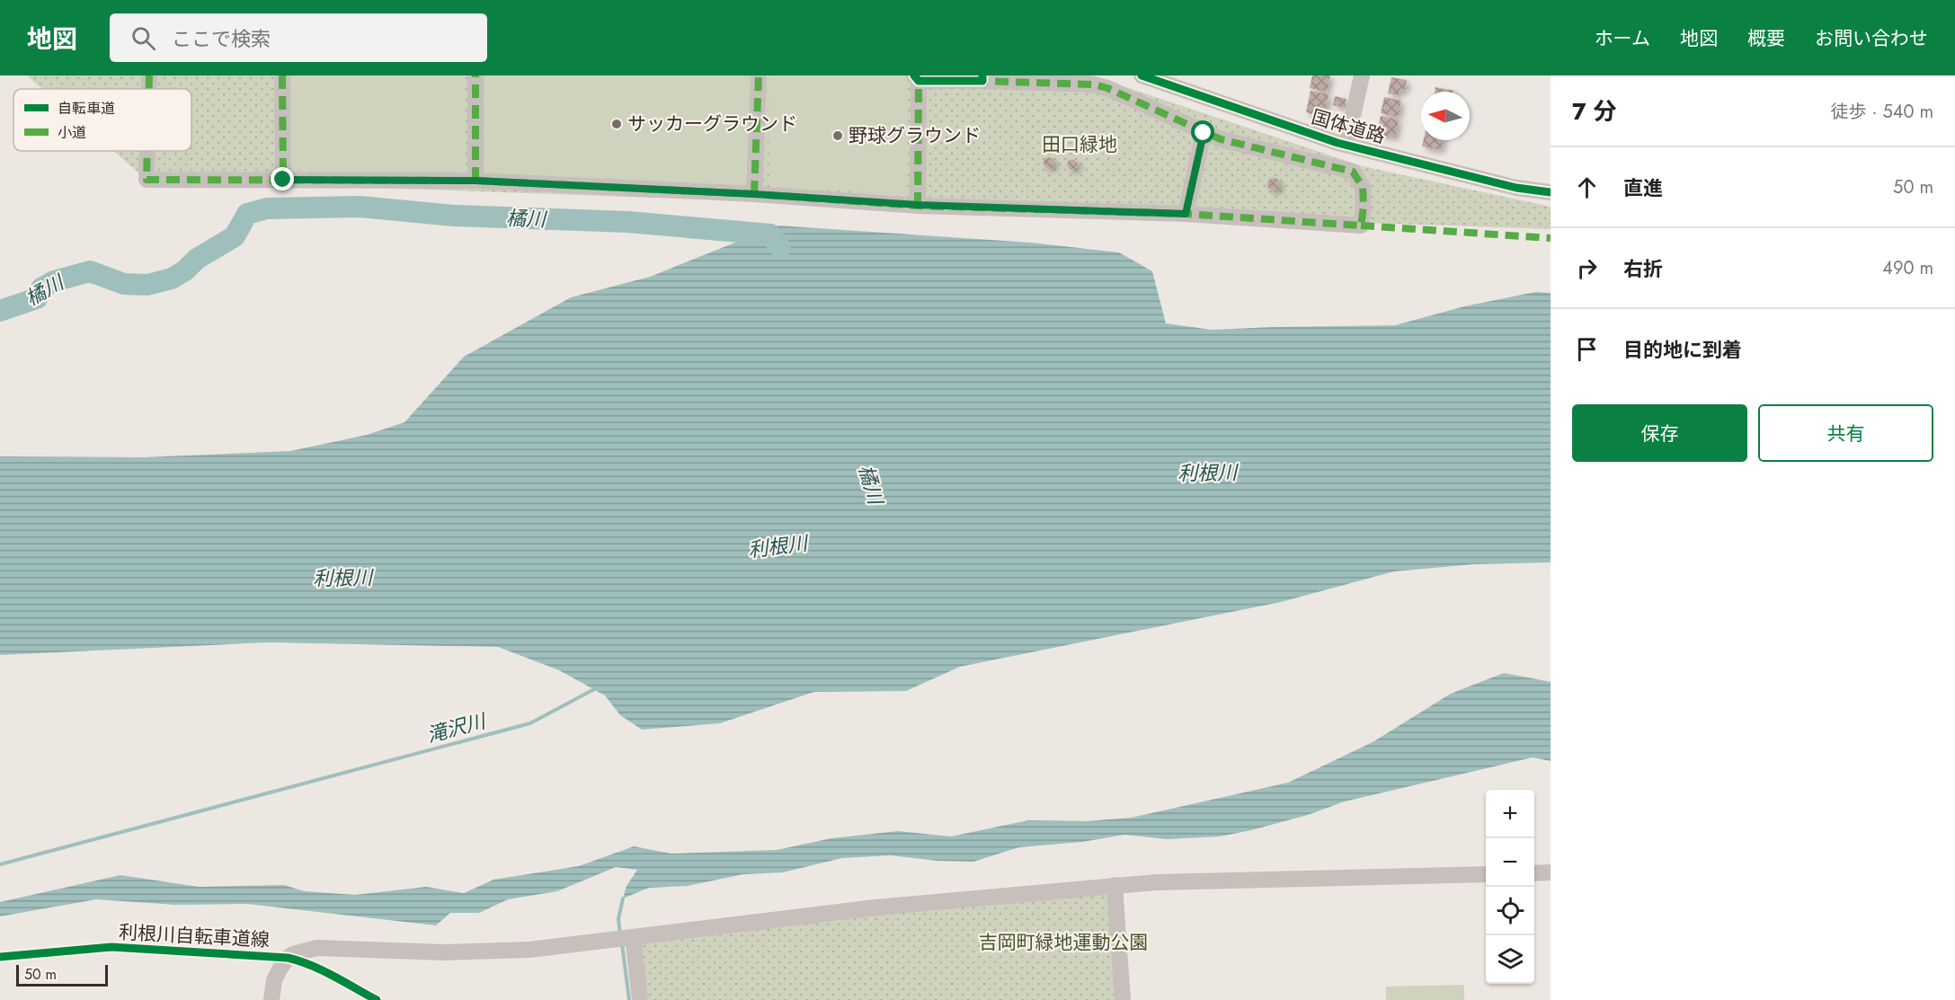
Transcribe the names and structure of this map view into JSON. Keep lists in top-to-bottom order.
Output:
{
  "streets": {
    "street": ["国体道路"],
    "cycle path": ["利根川自転車道線"]
  },
  "water": ["橘川", "利根川", "滝沢川"],
  "parks": ["田口緑地", "吉岡町緑地運動公園"],
  "places": ["サッカーグラウンド", "野球グラウンド"],
  "legend": ["自転車道", "小道"],
  "scale_bar": "50 m",
  "north": "left",
  "page": {
    "header": "地図",
    "search": "ここで検索",
    "nav": [
      "ホーム",
      "地図",
      "概要",
      "お問い合わせ"
    ],
    "heading": ["7 分", "徒歩 · 540 m"],
    "list": [
      ["直進", "50 m"],
      ["右折", "490 m"],
      "目的地に到着"
    ],
    "buttons": ["保存", "共有"],
    "map_buttons": ["+", "−"],
    "scale": "50 m"
  }
}
